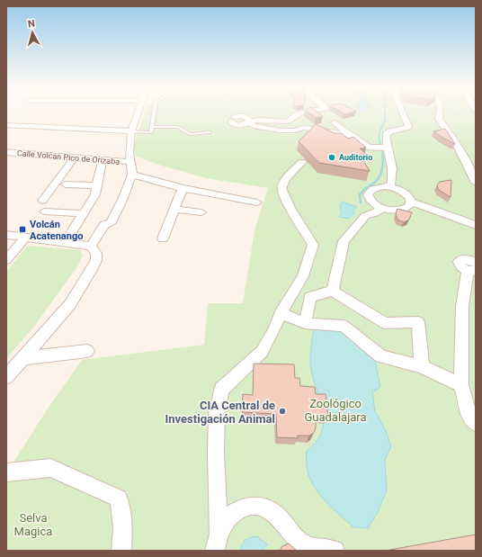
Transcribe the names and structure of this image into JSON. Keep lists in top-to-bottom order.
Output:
{
  "streets": {
    "street": ["Calle Volcán Pico de Orizaba"]
  },
  "parks": ["Zoológico Guadalajara", "Selva Magica"],
  "places": {
    "other": ["Auditorio", "CIA Central de Investigación Animal"],
    "transit": ["Volcán Acatenango"]
  },
  "north": "top"
}
